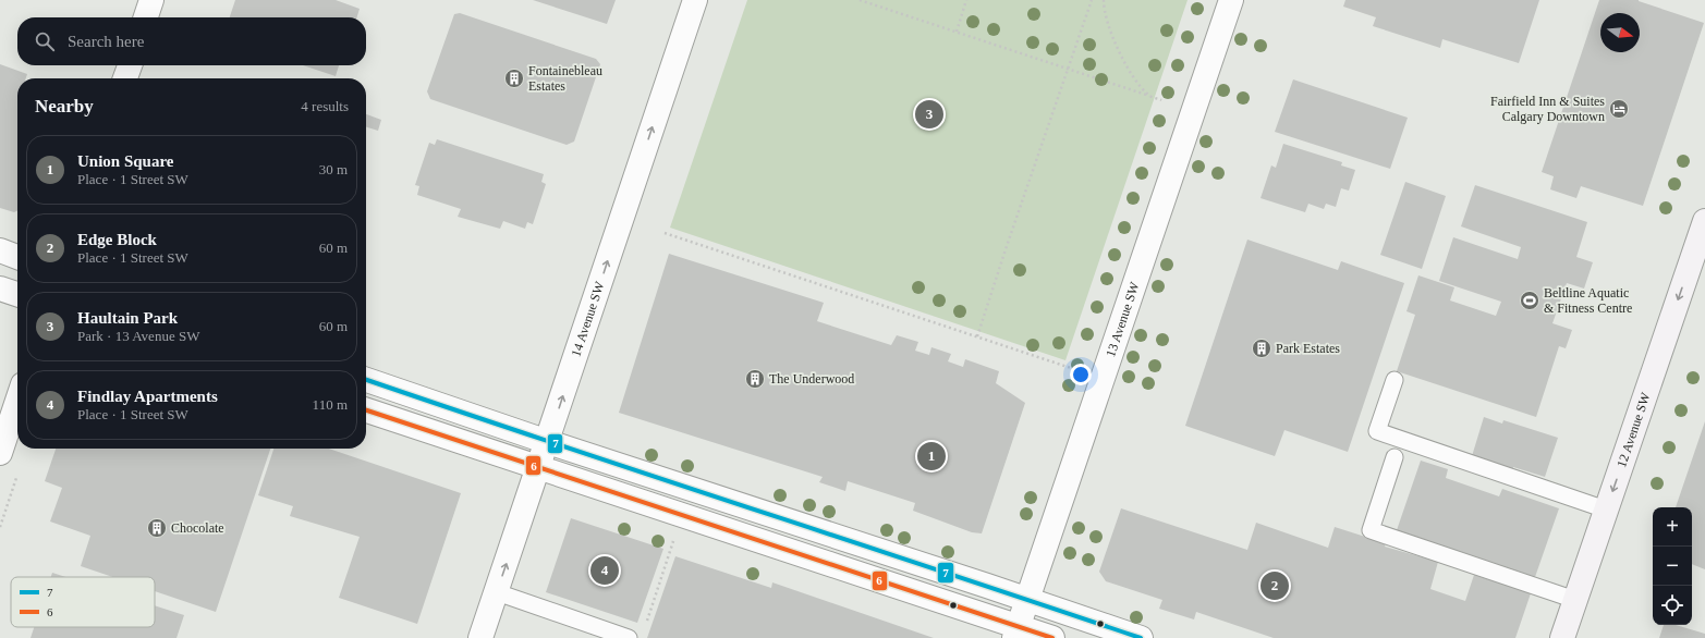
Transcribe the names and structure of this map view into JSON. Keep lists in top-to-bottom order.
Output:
{
  "streets": {
    "main road": ["12 Avenue SW"],
    "street": ["14 Avenue SW", "13 Avenue SW"]
  },
  "one_way": ["14 Avenue SW", "12 Avenue SW"],
  "places": {
    "building": [
      "Fontainebleau Estates",
      "Park Estates",
      "The Underwood",
      "Chocolate"
    ],
    "hotel": ["Fairfield Inn & Suites Calgary Downtown"],
    "sports": ["Beltline Aquatic & Fitness Centre"]
  },
  "lines": ["transit line 7", "transit line 6"],
  "legend": ["7", "6"],
  "north": "right",
  "page": {
    "search": "Search here",
    "heading": ["Nearby", "4 results"],
    "pins": [
      "3",
      "1",
      "4",
      "2"
    ],
    "list": [
      {
        "mark": "1",
        "name": "Union Square",
        "note": "Place · 1 Street SW",
        "value": "30 m"
      },
      {
        "mark": "2",
        "name": "Edge Block",
        "note": "Place · 1 Street SW",
        "value": "60 m"
      },
      {
        "mark": "3",
        "name": "Haultain Park",
        "note": "Park · 13 Avenue SW",
        "value": "60 m"
      },
      {
        "mark": "4",
        "name": "Findlay Apartments",
        "note": "Place · 1 Street SW",
        "value": "110 m"
      }
    ],
    "map_buttons": ["+", "−"]
  }
}
